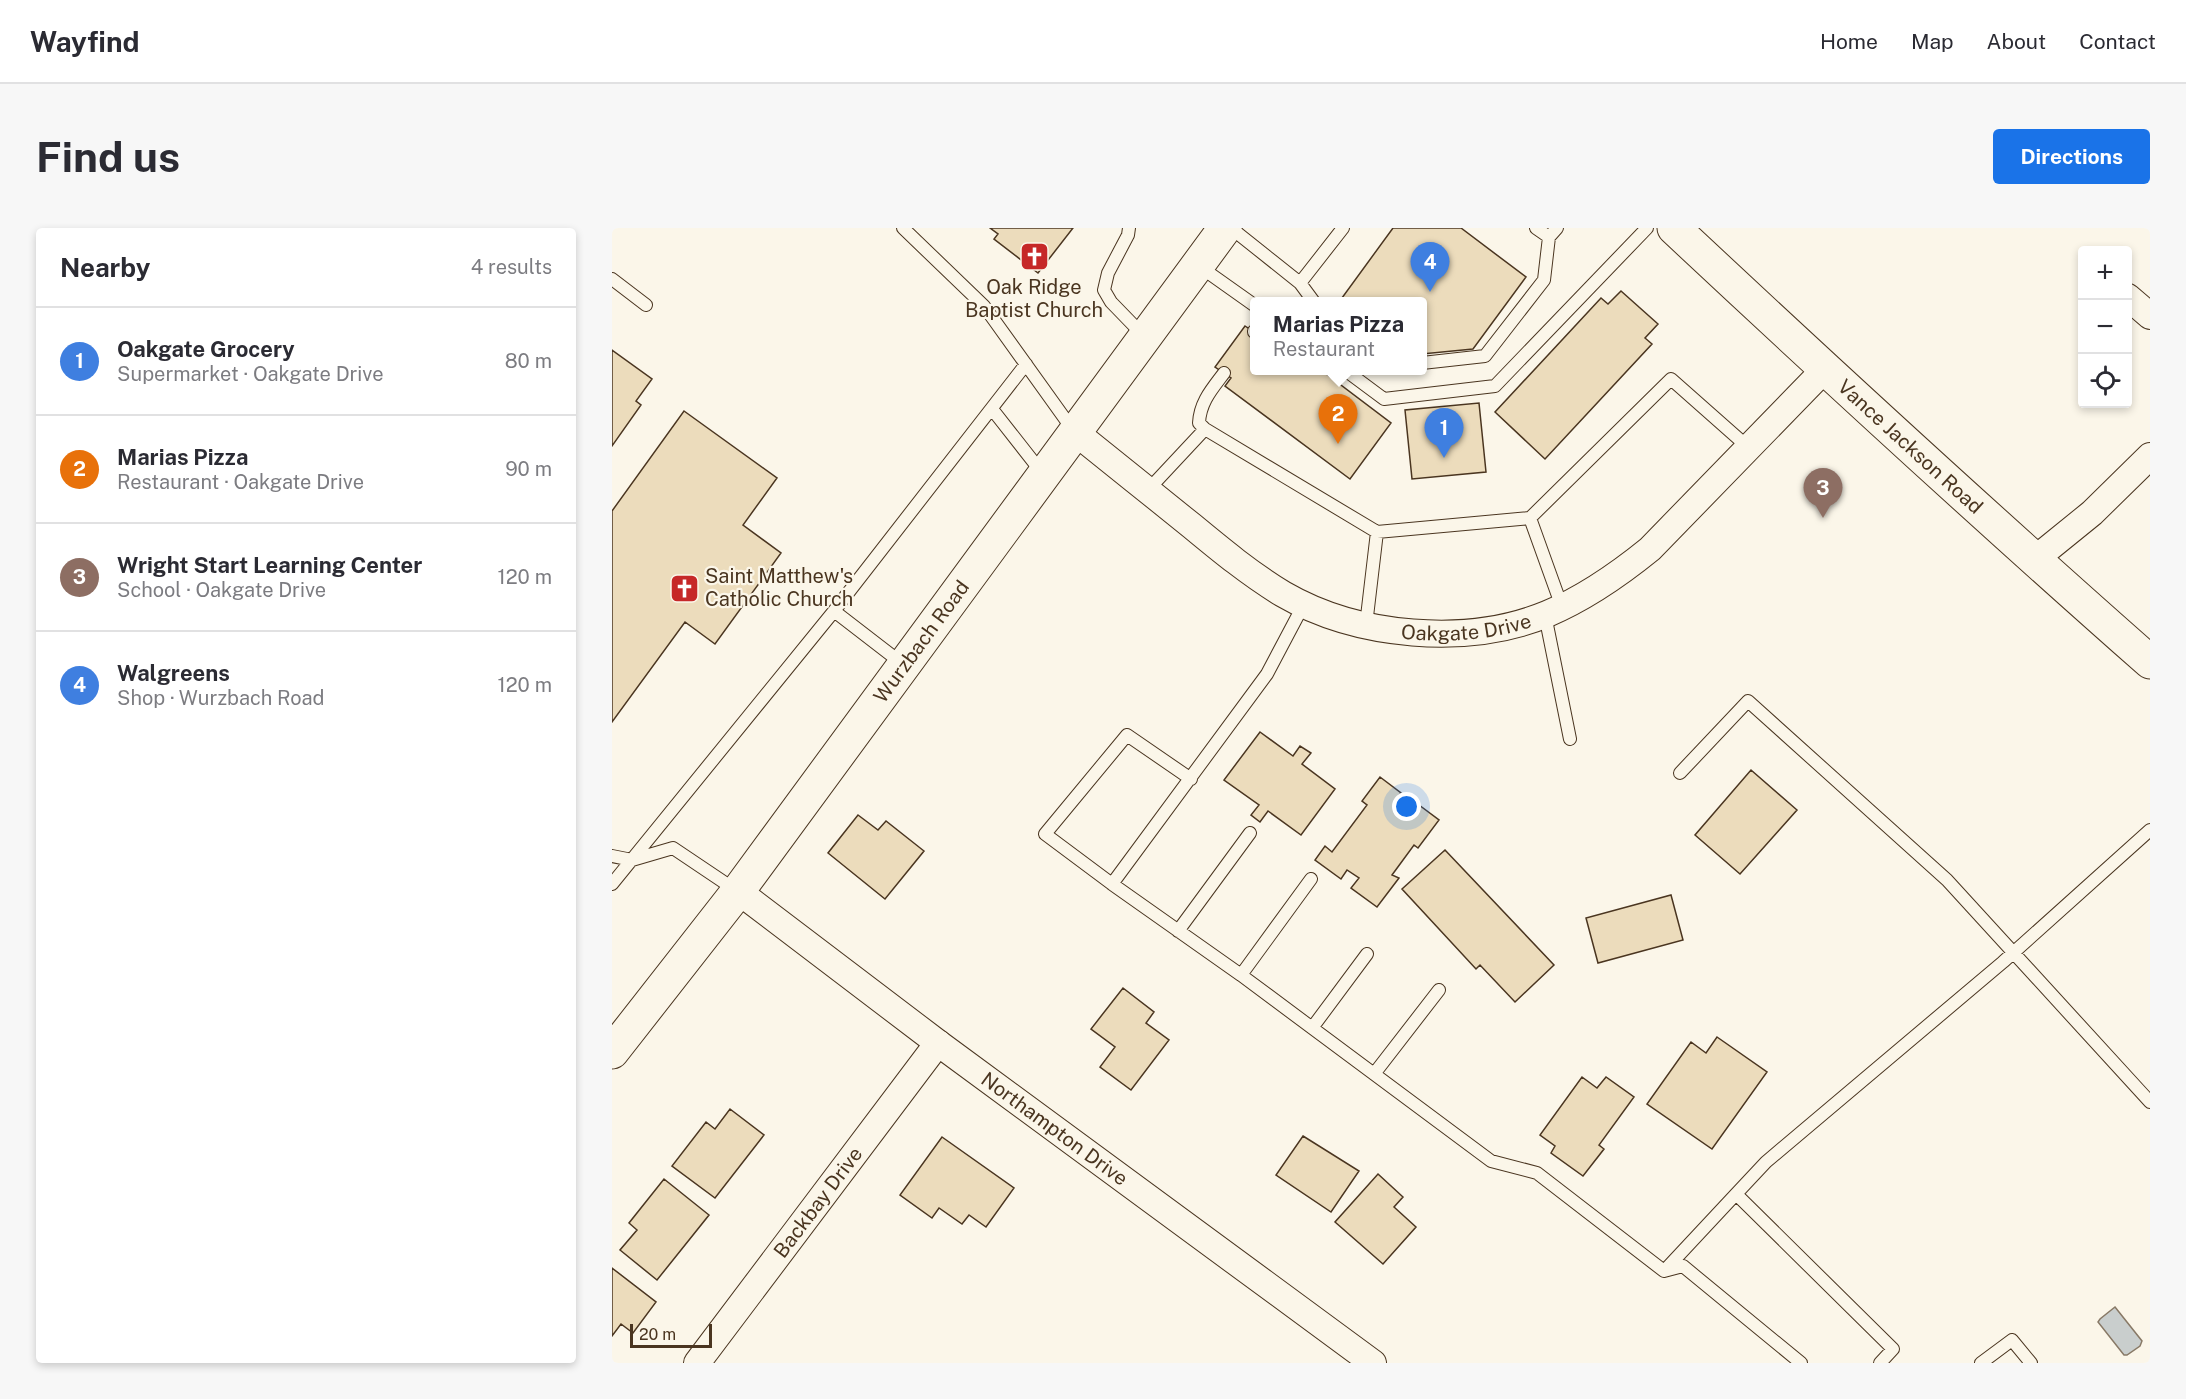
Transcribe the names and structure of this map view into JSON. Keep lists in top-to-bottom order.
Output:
{
  "streets": {
    "main road": ["Vance Jackson Road", "Wurzbach Road"],
    "street": ["Oakgate Drive", "Northampton Drive", "Backbay Drive"]
  },
  "crossings": [
    ["Vance Jackson Road", "Oakgate Drive"],
    ["Oakgate Drive", "Wurzbach Road"],
    ["Wurzbach Road", "Northampton Drive"],
    ["Northampton Drive", "Backbay Drive"]
  ],
  "places": {
    "church": ["Oak Ridge Baptist Church", "Saint Matthew's Catholic Church"]
  },
  "scale_bar": "20 m",
  "page": {
    "header": "Wayfind",
    "nav": [
      "Home",
      "Map",
      "About",
      "Contact"
    ],
    "buttons": "Directions",
    "title": "Find us",
    "heading": ["Nearby", "4 results"],
    "pins": [
      "4",
      "2",
      "1",
      "3"
    ],
    "map_buttons": ["+", "−"],
    "popup": ["Marias Pizza", "Restaurant"],
    "list": [
      {
        "mark": "1",
        "name": "Oakgate Grocery",
        "note": "Supermarket · Oakgate Drive",
        "value": "80 m"
      },
      {
        "mark": "2",
        "name": "Marias Pizza",
        "note": "Restaurant · Oakgate Drive",
        "value": "90 m"
      },
      {
        "mark": "3",
        "name": "Wright Start Learning Center",
        "note": "School · Oakgate Drive",
        "value": "120 m"
      },
      {
        "mark": "4",
        "name": "Walgreens",
        "note": "Shop · Wurzbach Road",
        "value": "120 m"
      }
    ],
    "scale": "20 m"
  }
}
